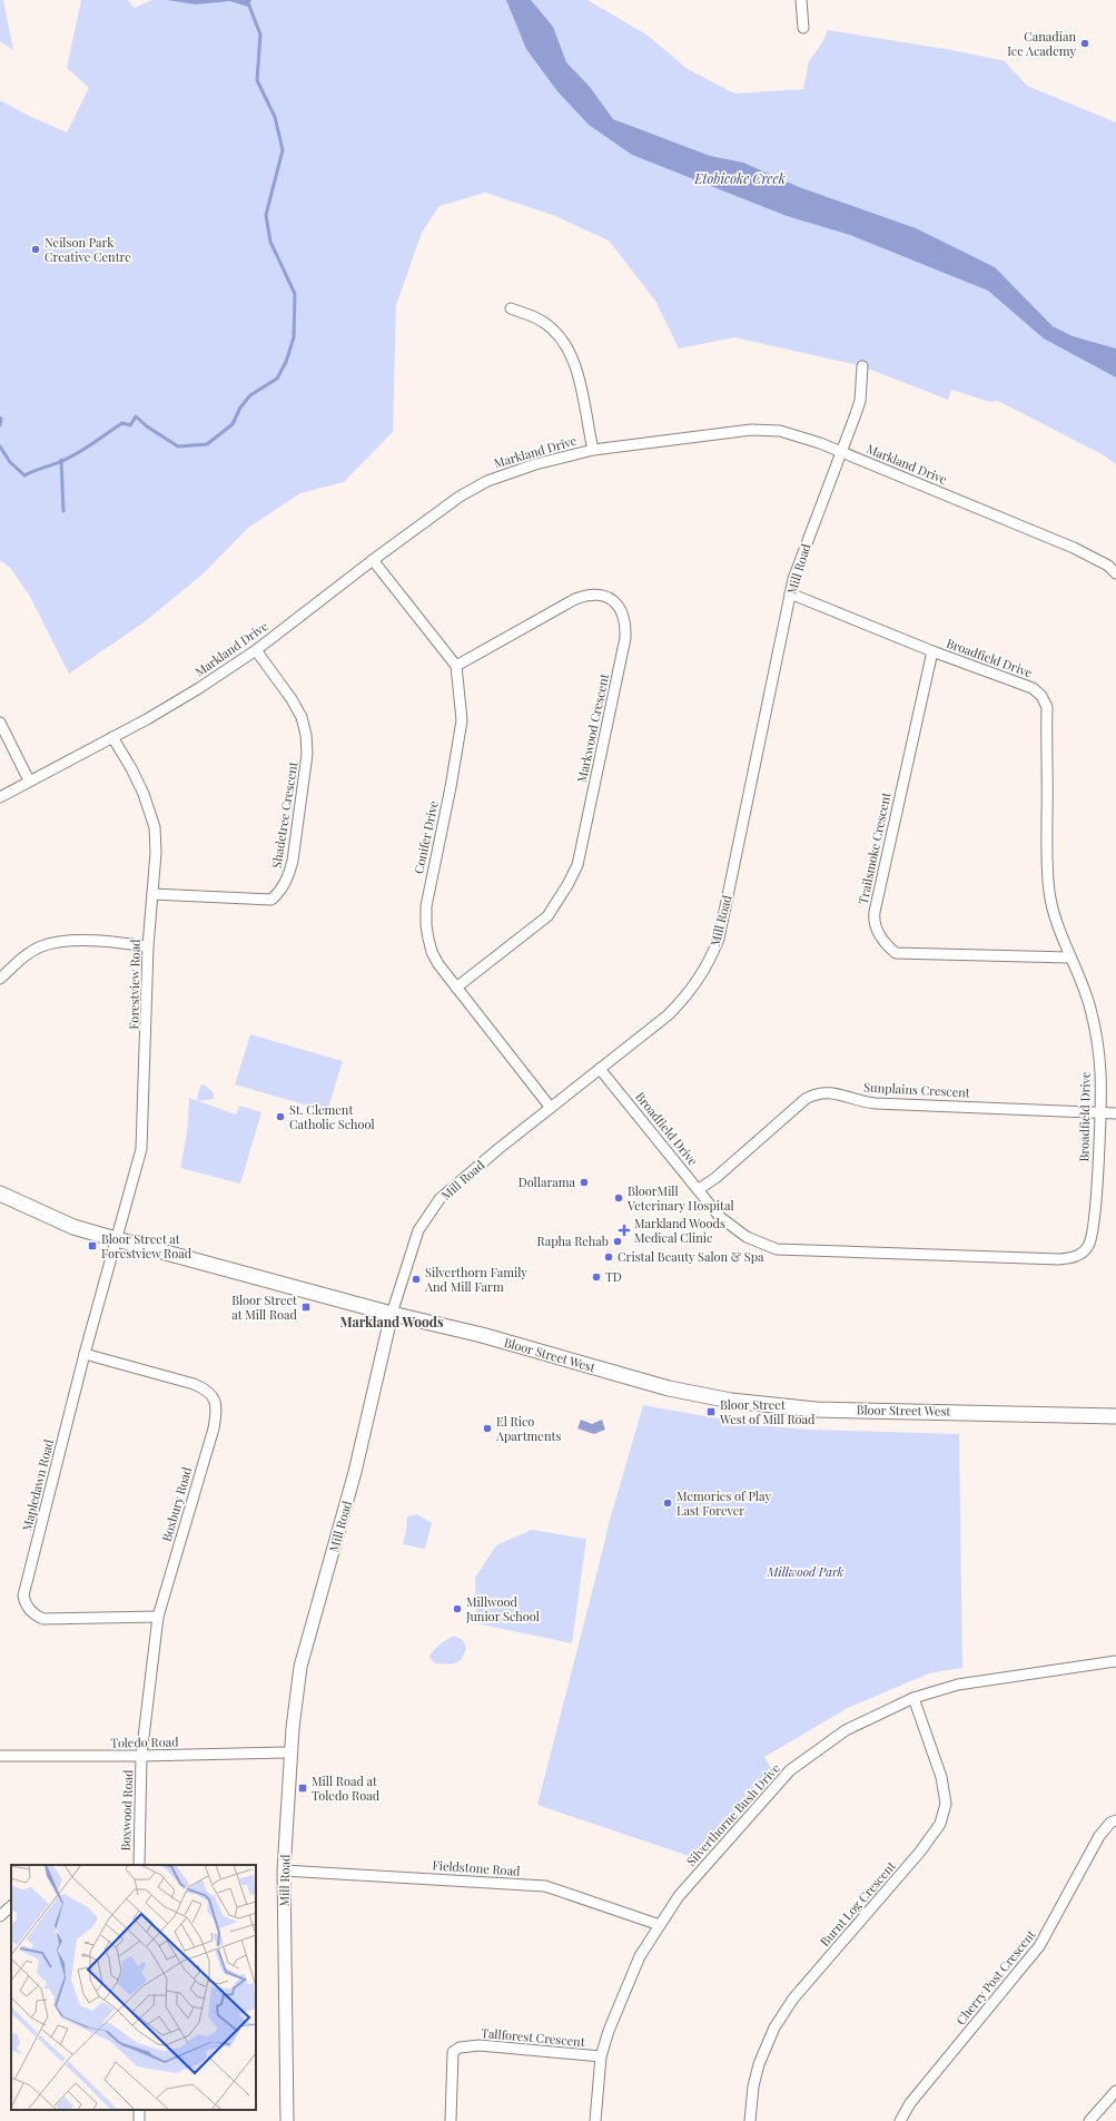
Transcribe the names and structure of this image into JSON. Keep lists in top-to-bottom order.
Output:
{
  "streets": {
    "main road": ["Bloor Street West"],
    "street": [
      "Markland Drive",
      "Mill Road",
      "Broadfield Drive",
      "Markwood Crescent",
      "Shadetree Crescent",
      "Conifer Drive",
      "Trailsmoke Crescent",
      "Forestview Road",
      "Sunplains Crescent",
      "Mapledawn Road",
      "Boxbury Road",
      "Toledo Road",
      "Boxwood Road",
      "Silverthorne Bush Drive",
      "Fieldstone Road",
      "Burnt Log Crescent",
      "Cherry Post Crescent",
      "Tallforest Crescent"
    ]
  },
  "crossings": [
    ["Markland Drive", "Mill Road"],
    ["Markland Drive", "Shadetree Crescent"],
    ["Markland Drive", "Forestview Road"],
    ["Mill Road", "Broadfield Drive"],
    ["Mill Road", "Conifer Drive"],
    ["Mill Road", "Bloor Street West"],
    ["Mill Road", "Toledo Road"],
    ["Mill Road", "Fieldstone Road"],
    ["Broadfield Drive", "Trailsmoke Crescent"],
    ["Broadfield Drive", "Sunplains Crescent"],
    ["Markwood Crescent", "Conifer Drive"],
    ["Shadetree Crescent", "Forestview Road"],
    ["Forestview Road", "Bloor Street West"],
    ["Forestview Road", "Mapledawn Road"],
    ["Bloor Street West", "Mapledawn Road"],
    ["Mapledawn Road", "Boxbury Road"],
    ["Boxbury Road", "Toledo Road"],
    ["Boxbury Road", "Boxwood Road"],
    ["Toledo Road", "Boxwood Road"],
    ["Silverthorne Bush Drive", "Fieldstone Road"],
    ["Silverthorne Bush Drive", "Burnt Log Crescent"],
    ["Silverthorne Bush Drive", "Tallforest Crescent"]
  ],
  "districts": ["Markland Woods"],
  "water": ["Etobicoke Creek"],
  "parks": ["Millwood Park"],
  "places": {
    "other": [
      "Canadian Ice Academy",
      "Neilson Park Creative Centre",
      "St. Clement Catholic School",
      "Dollarama",
      "BloorMill Veterinary Hospital",
      "Rapha Rehab",
      "Cristal Beauty Salon & Spa",
      "TD",
      "Silverthorn Family And Mill Farm",
      "El Rico Apartments",
      "Memories of Play Last Forever",
      "Millwood Junior School"
    ],
    "health": ["Markland Woods Medical Clinic"],
    "transit": [
      "Bloor Street at Forestview Road",
      "Bloor Street at Mill Road",
      "Bloor Street West of Mill Road",
      "Mill Road at Toledo Road"
    ]
  }
}
